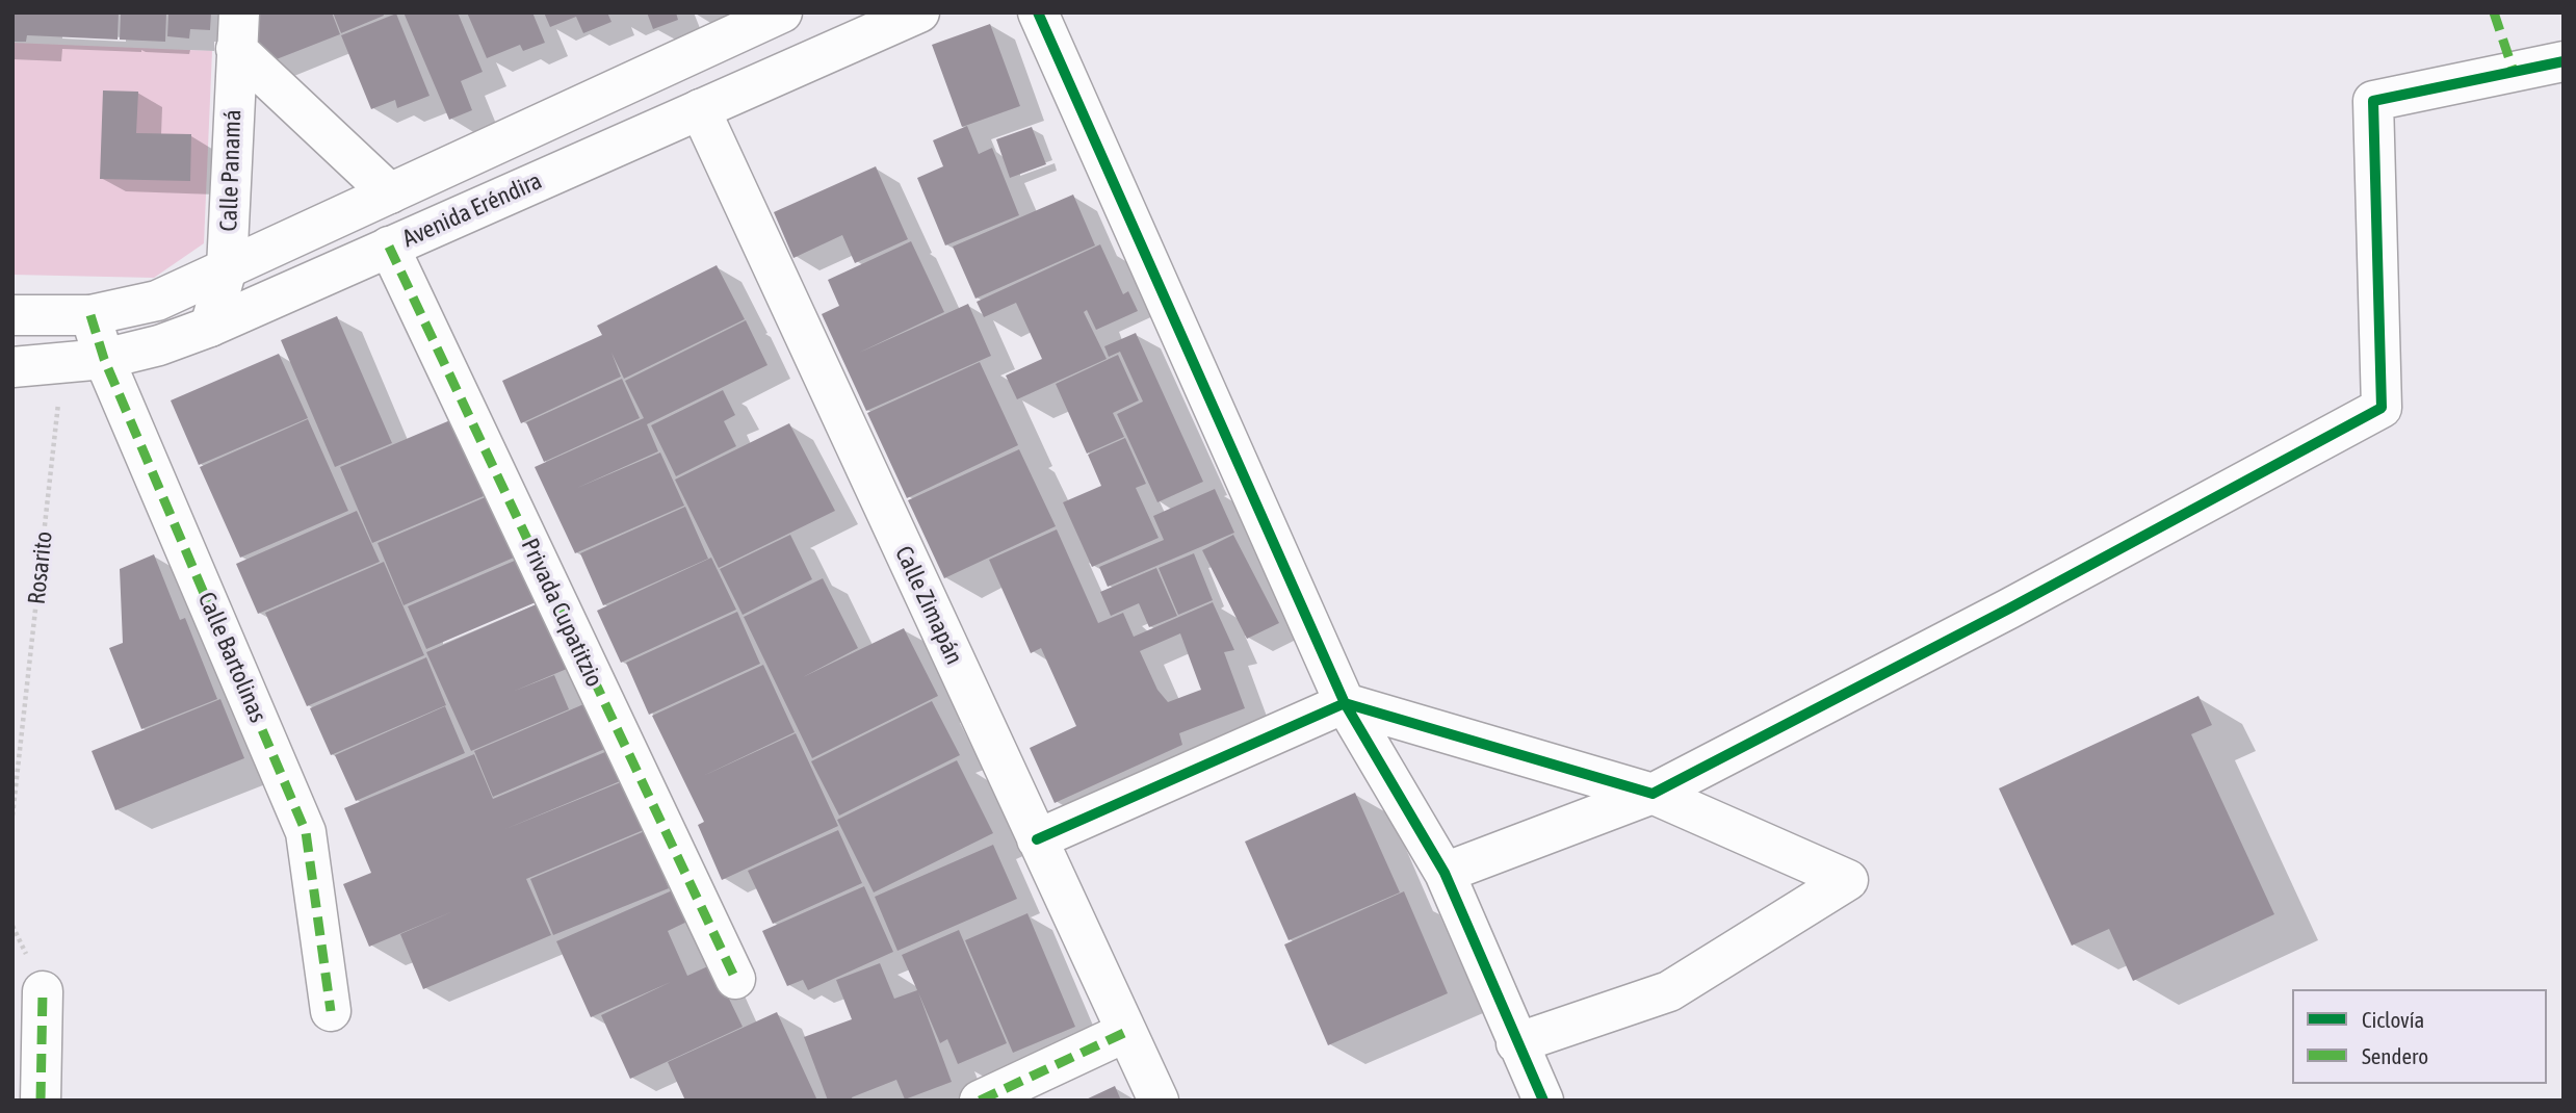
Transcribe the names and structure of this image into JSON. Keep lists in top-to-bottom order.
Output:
{
  "streets": {
    "street": [
      "Calle Panamá",
      "Avenida Eréndira",
      "Calle Zimapán",
      "Privada Cupatitzio",
      "Calle Bartolinas"
    ],
    "path": ["Rosarito"]
  },
  "crossings": [
    ["Calle Panamá", "Avenida Eréndira"],
    ["Avenida Eréndira", "Rosarito"],
    ["Avenida Eréndira", "Calle Zimapán"],
    ["Avenida Eréndira", "Privada Cupatitzio"],
    ["Avenida Eréndira", "Calle Bartolinas"]
  ],
  "legend": ["Ciclovía", "Sendero"]
}
